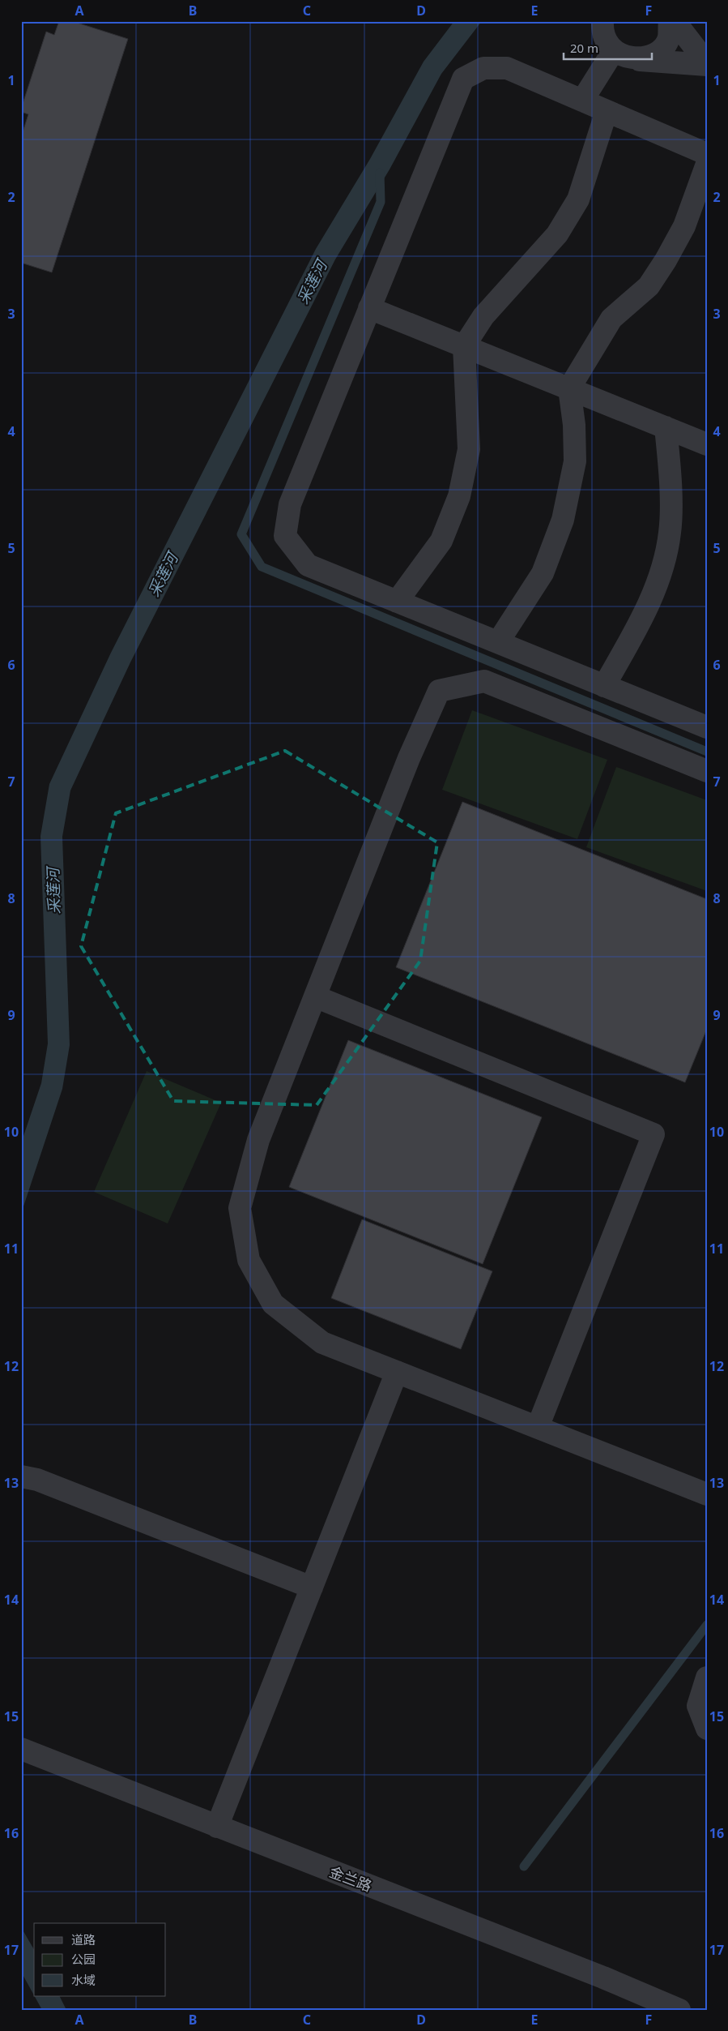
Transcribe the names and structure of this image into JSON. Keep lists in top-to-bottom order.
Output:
{
  "streets": {
    "street": ["金兰路"]
  },
  "water": ["采莲河"],
  "legend": ["道路", "公园", "水域"],
  "scale_bar": "20 m",
  "grid": {
    "columns": [
      "A",
      "B",
      "C",
      "D",
      "E",
      "F"
    ],
    "rows": [
      "1",
      "2",
      "3",
      "4",
      "5",
      "6",
      "7",
      "8",
      "9",
      "10",
      "11",
      "12",
      "13",
      "14",
      "15",
      "16",
      "17"
    ]
  }
}
